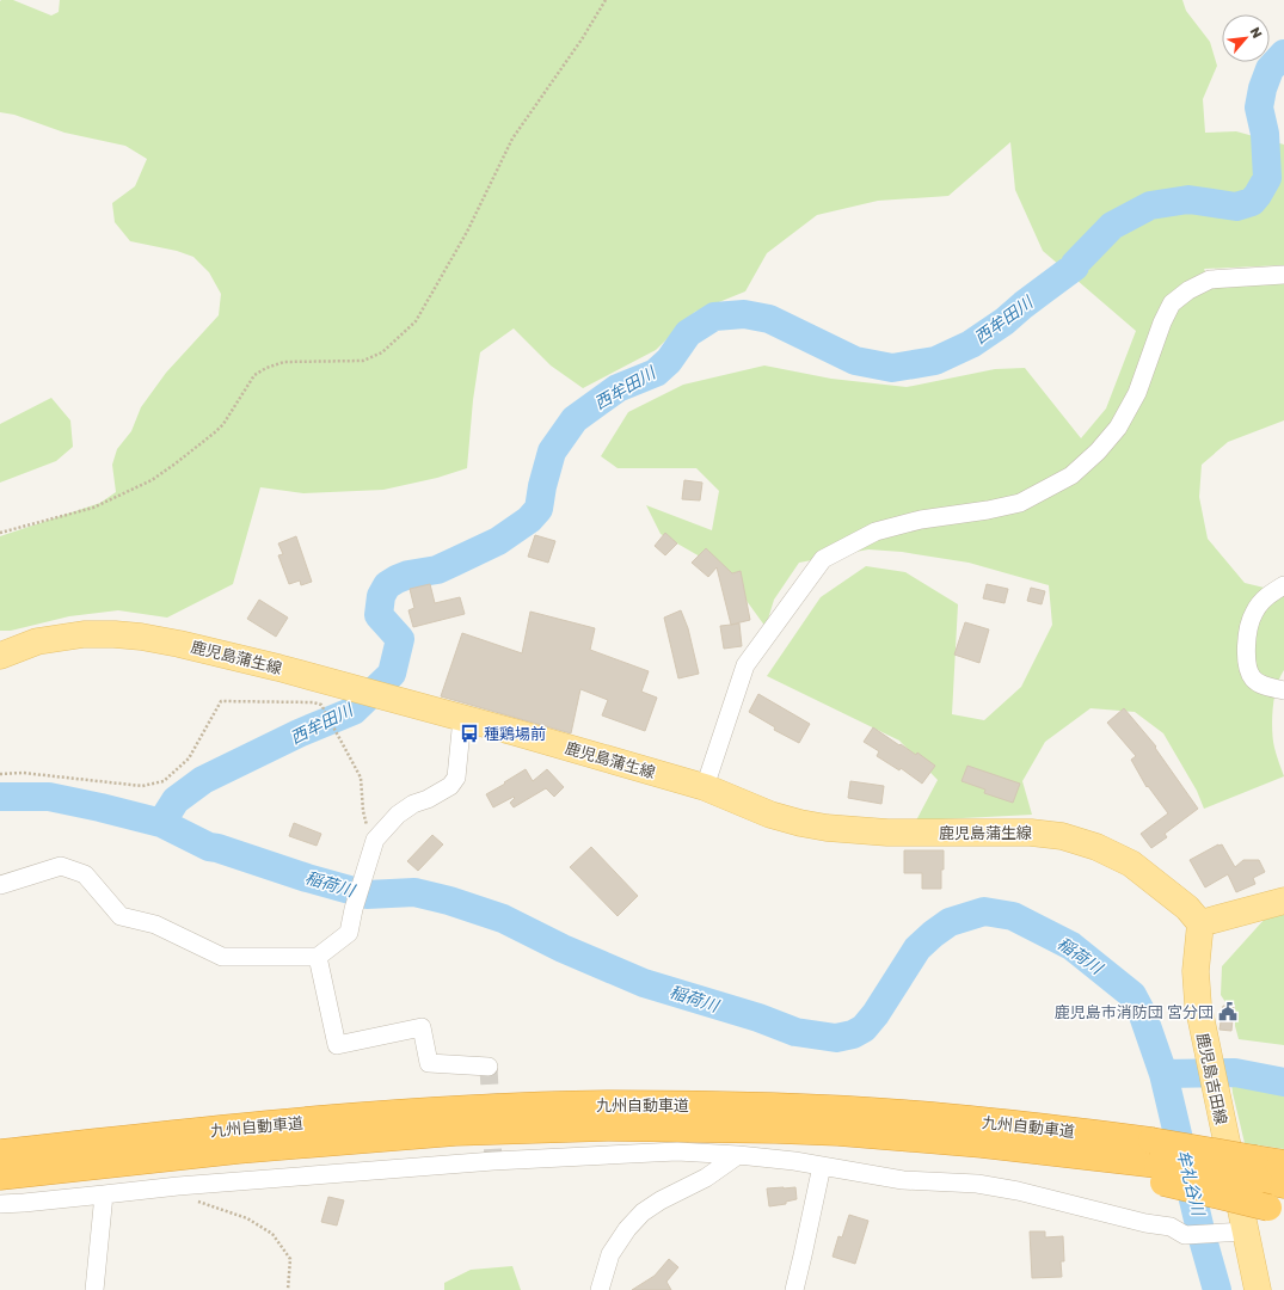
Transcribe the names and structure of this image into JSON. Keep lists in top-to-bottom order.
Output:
{
  "streets": {
    "highway": ["九州自動車道"],
    "main road": ["鹿児島蒲生線", "鹿児島吉田線"]
  },
  "crossings": [
    ["鹿児島蒲生線", "鹿児島吉田線"]
  ],
  "water": ["西牟田川", "稲荷川", "牟礼谷川"],
  "places": {
    "bus stop": ["種鶏場前"],
    "public building": ["鹿児島市消防団 宮分団"]
  },
  "north": "top right"
}
